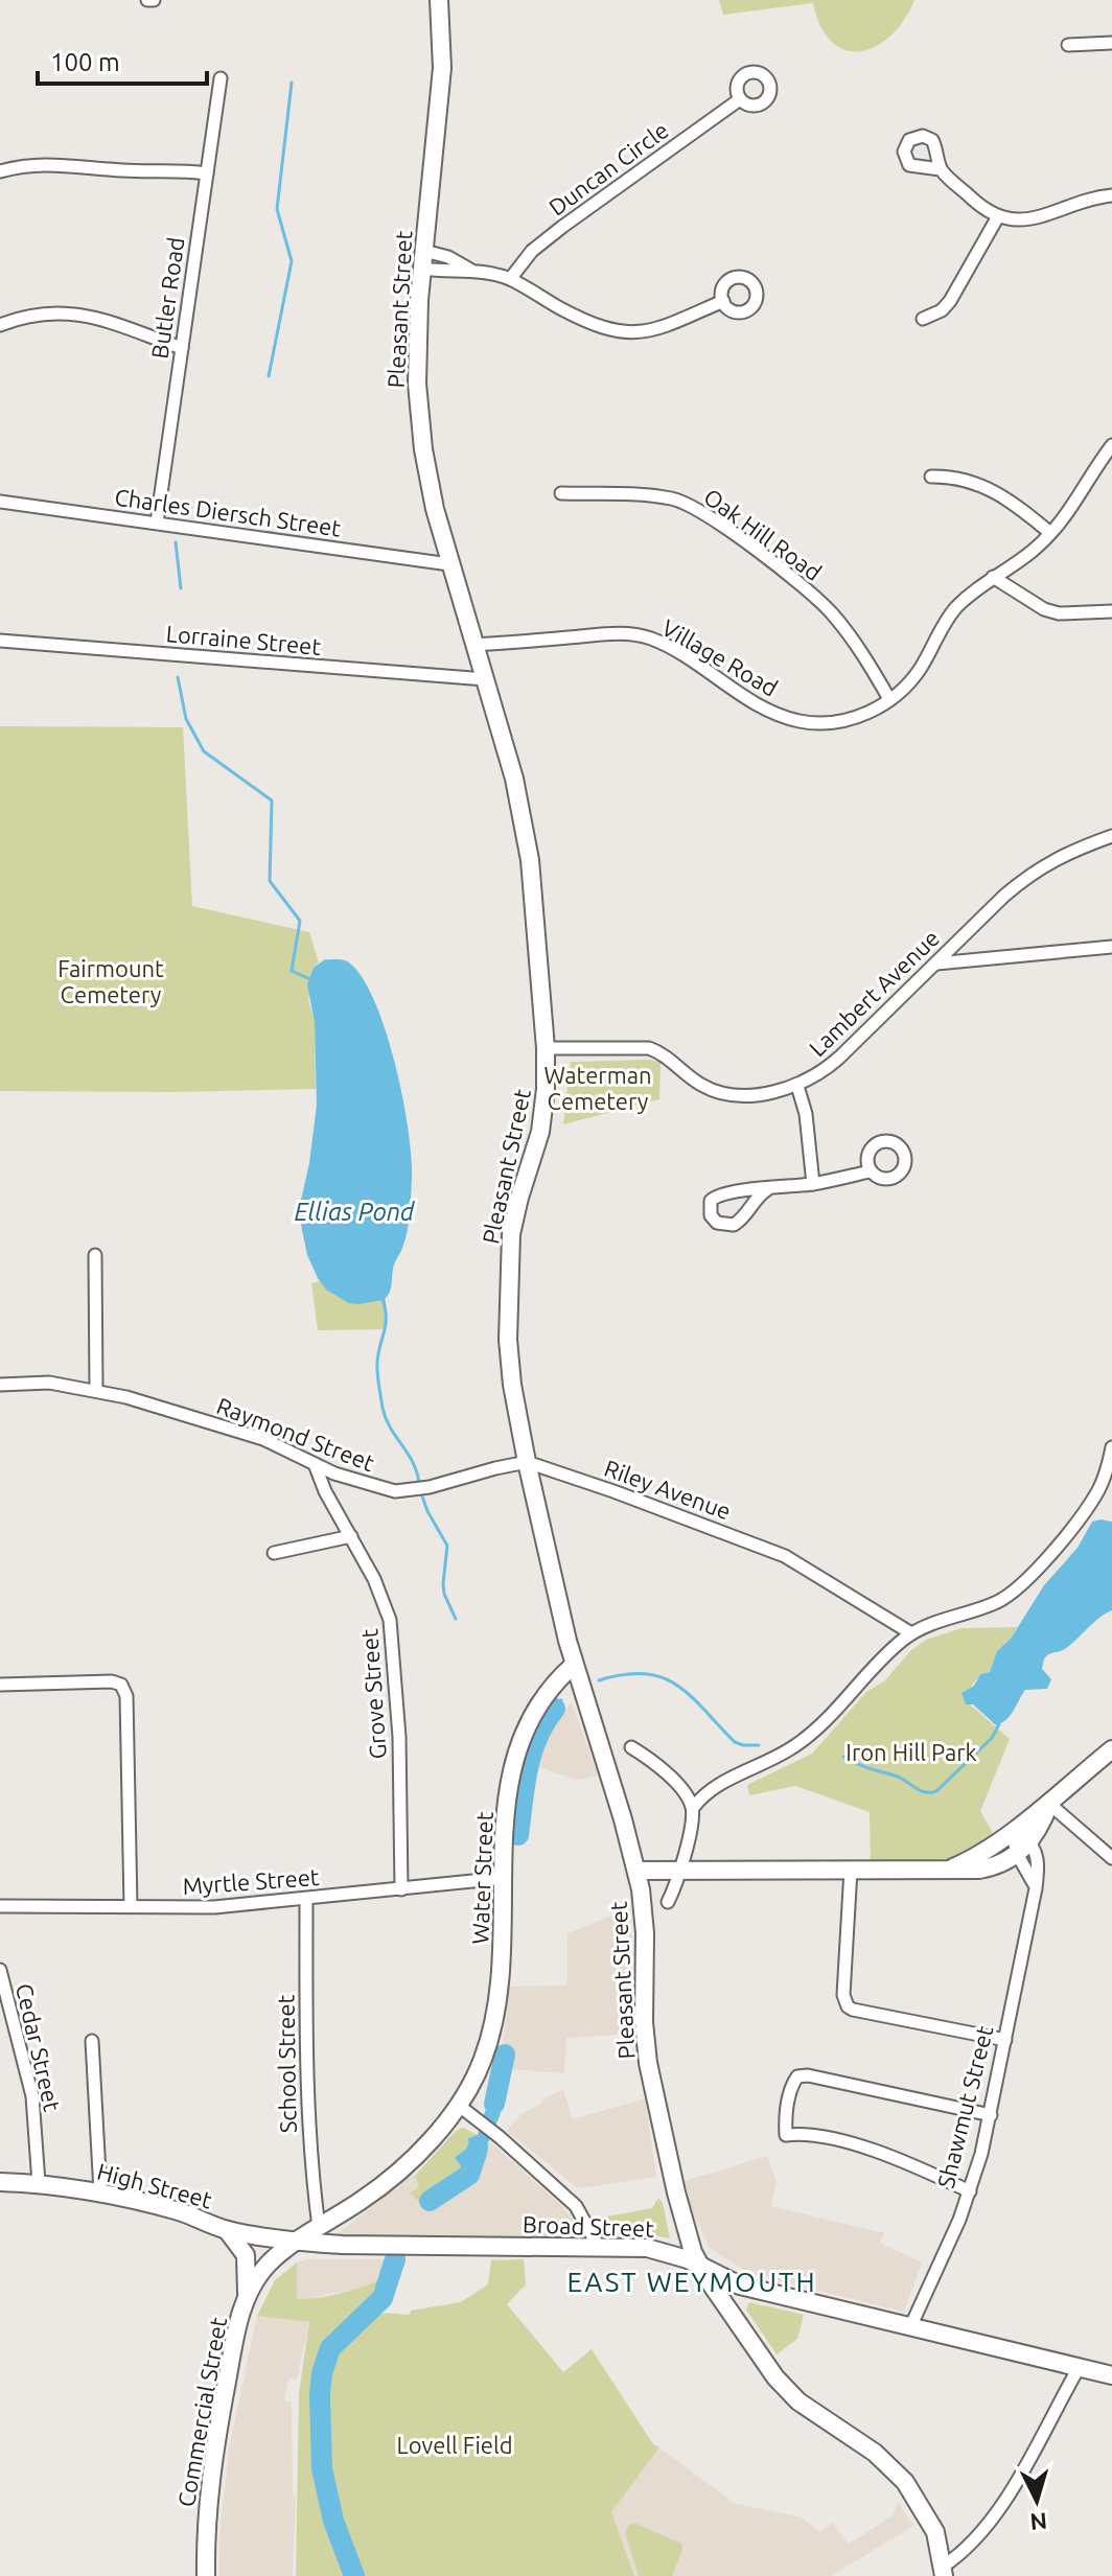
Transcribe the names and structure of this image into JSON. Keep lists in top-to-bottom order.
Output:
{
  "streets": {
    "main road": [
      "Pleasant Street",
      "Water Street",
      "High Street",
      "Broad Street",
      "Commercial Street"
    ],
    "street": [
      "Duncan Circle",
      "Butler Road",
      "Charles Diersch Street",
      "Oak Hill Road",
      "Lorraine Street",
      "Village Road",
      "Lambert Avenue",
      "Raymond Street",
      "Riley Avenue",
      "Grove Street",
      "Myrtle Street",
      "Cedar Street",
      "School Street",
      "Shawmut Street"
    ]
  },
  "crossings": [
    ["Butler Road", "Charles Diersch Street"],
    ["Pleasant Street", "Charles Diersch Street"],
    ["Pleasant Street", "Lorraine Street"],
    ["Pleasant Street", "Village Road"],
    ["Pleasant Street", "Lambert Avenue"],
    ["Pleasant Street", "Raymond Street"],
    ["Pleasant Street", "Riley Avenue"],
    ["Pleasant Street", "Water Street"],
    ["Pleasant Street", "Broad Street"],
    ["Oak Hill Road", "Village Road"],
    ["Raymond Street", "Riley Avenue"],
    ["Raymond Street", "Grove Street"],
    ["Grove Street", "Myrtle Street"],
    ["Water Street", "Myrtle Street"],
    ["Water Street", "Commercial Street"],
    ["Myrtle Street", "School Street"],
    ["Cedar Street", "High Street"],
    ["School Street", "Commercial Street"],
    ["Shawmut Street", "Broad Street"],
    ["High Street", "Broad Street"],
    ["High Street", "Commercial Street"],
    ["Broad Street", "Commercial Street"]
  ],
  "districts": ["EAST WEYMOUTH"],
  "water": ["Ellias Pond"],
  "parks": [
    "Fairmount Cemetery",
    "Waterman Cemetery",
    "Iron Hill Park",
    "Lovell Field"
  ],
  "scale_bar": "100 m",
  "north": "bottom"
}
